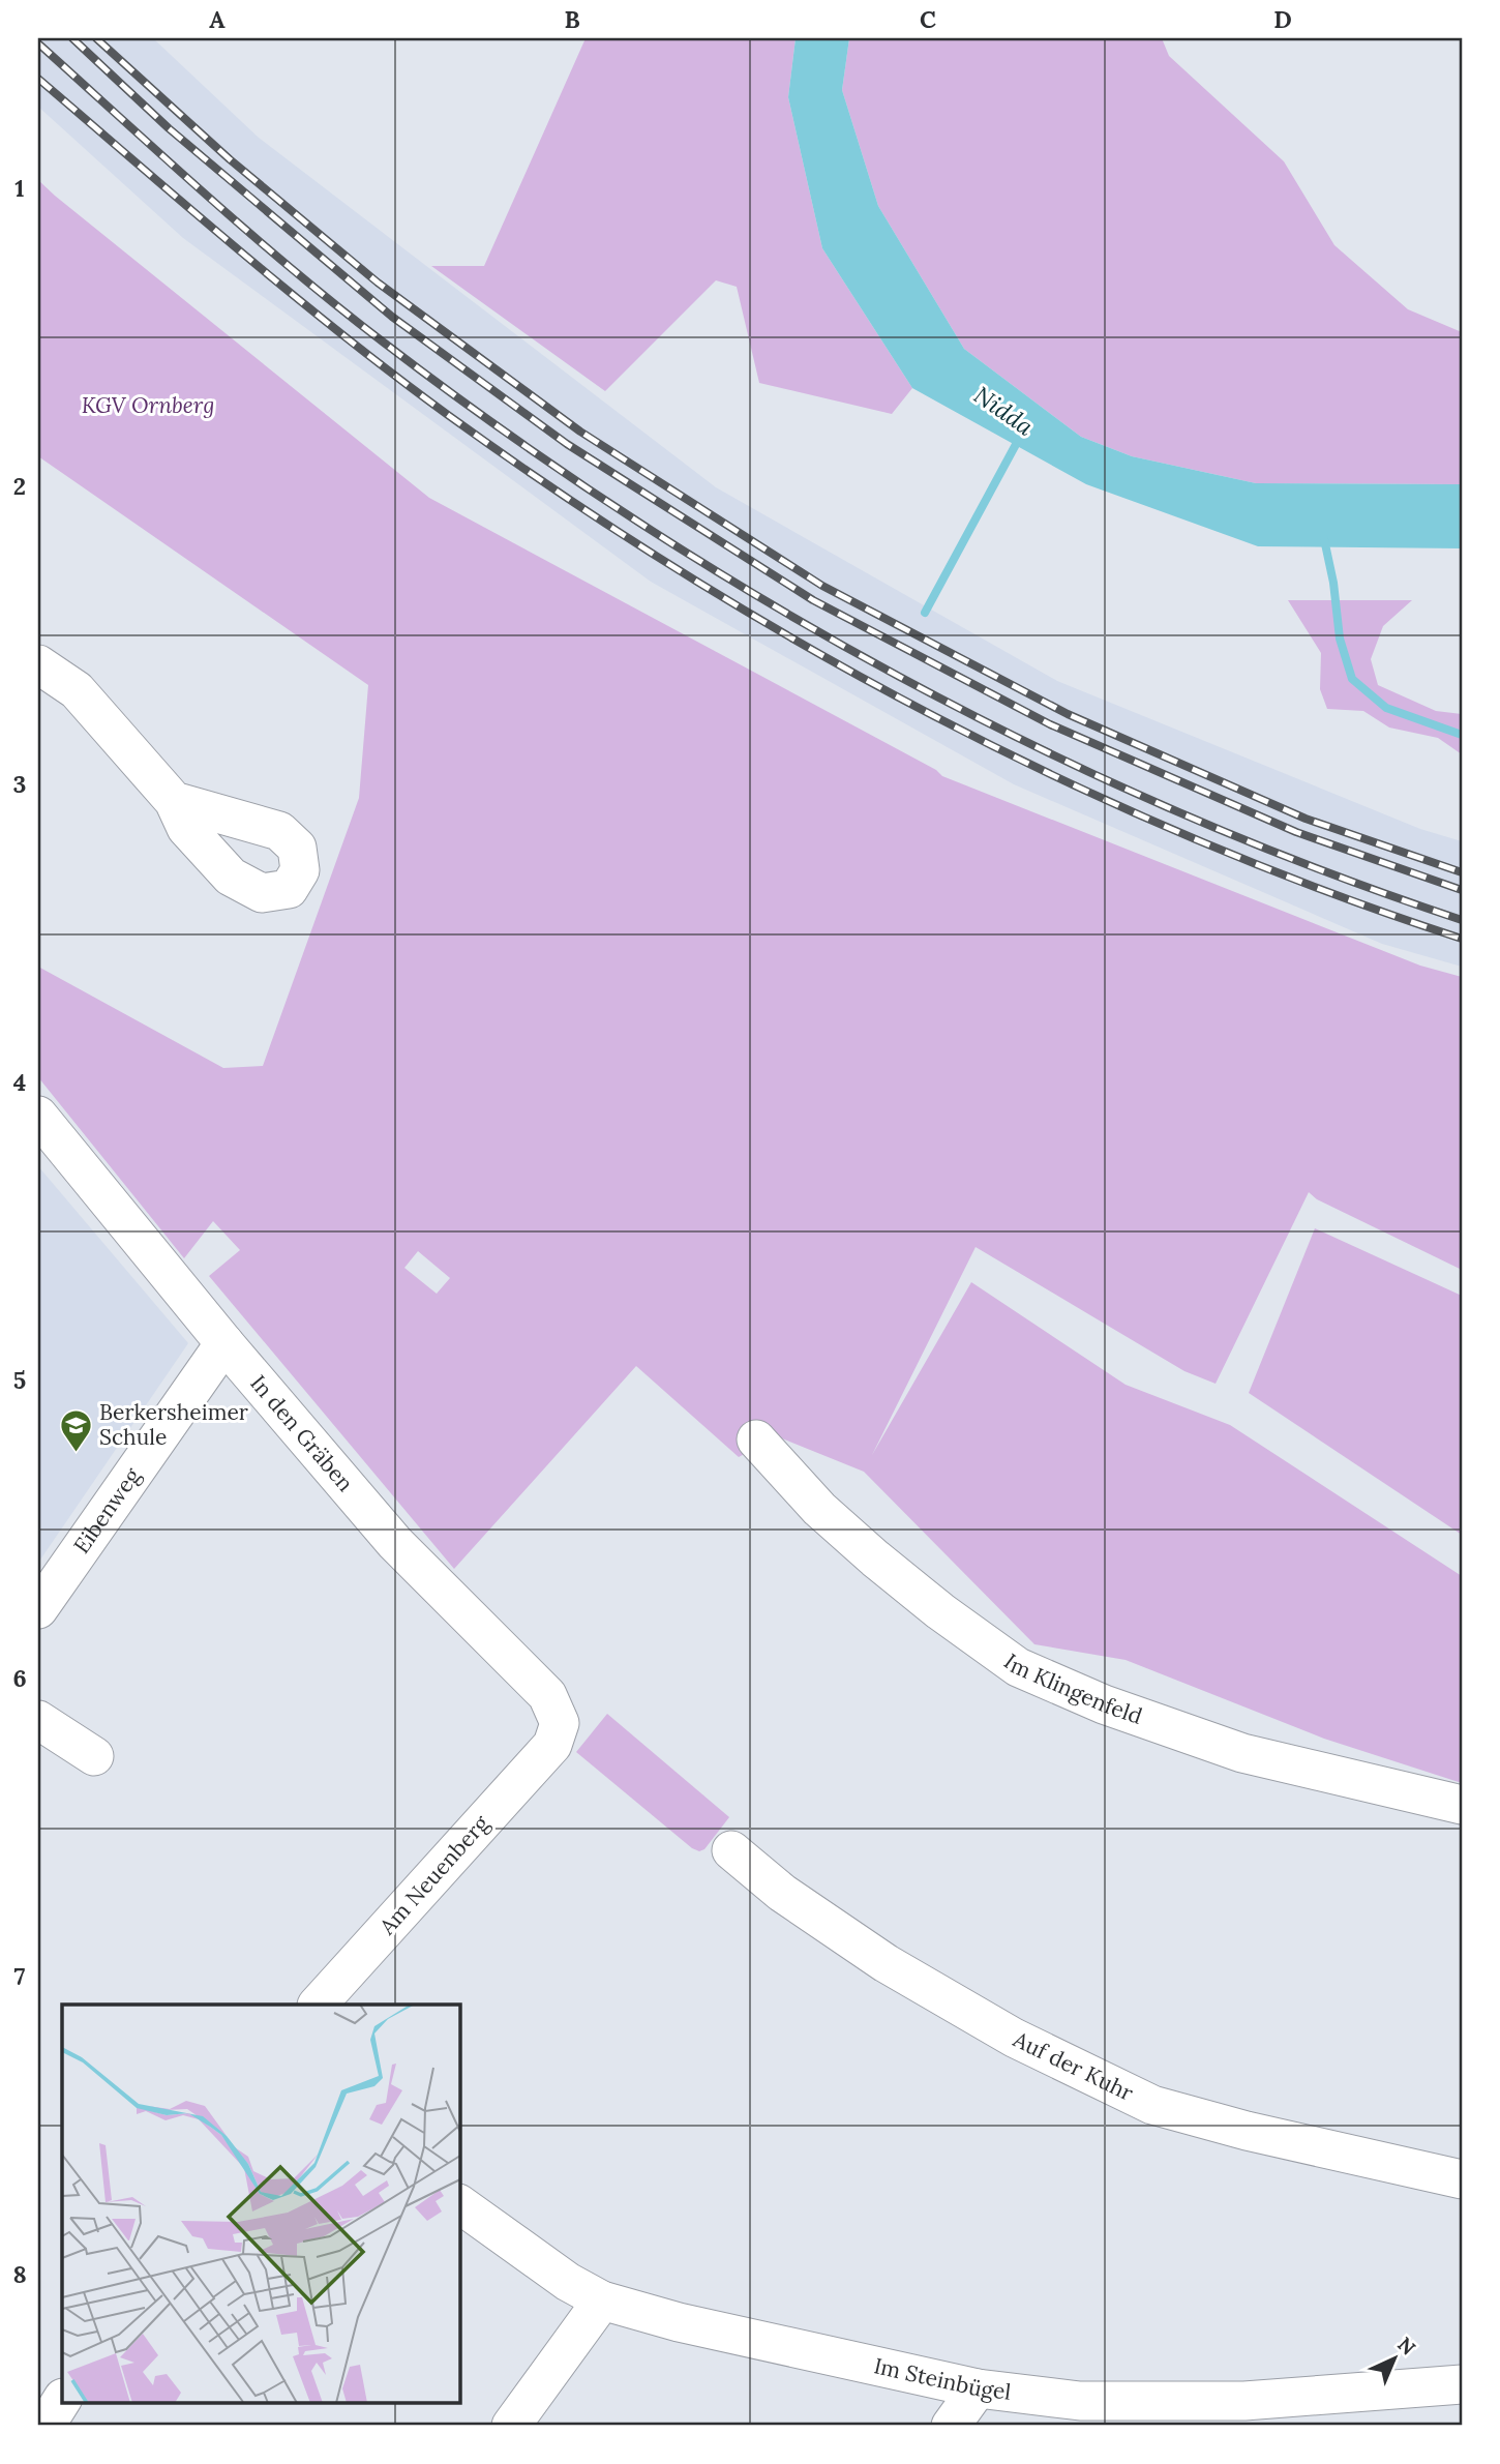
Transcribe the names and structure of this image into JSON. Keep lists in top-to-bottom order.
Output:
{
  "streets": {
    "street": [
      "In den Gräben",
      "Eibenweg",
      "Im Klingenfeld",
      "Am Neuenberg",
      "Auf der Kuhr",
      "Im Steinbügel"
    ]
  },
  "crossings": [
    ["In den Gräben", "Eibenweg"],
    ["In den Gräben", "Am Neuenberg"]
  ],
  "water": ["Nidda"],
  "parks": ["KGV Ornberg"],
  "places": {
    "school or university": ["Berkersheimer Schule"]
  },
  "north": "top right",
  "grid": {
    "columns": [
      "A",
      "B",
      "C",
      "D"
    ],
    "rows": [
      "1",
      "2",
      "3",
      "4",
      "5",
      "6",
      "7",
      "8"
    ]
  }
}
